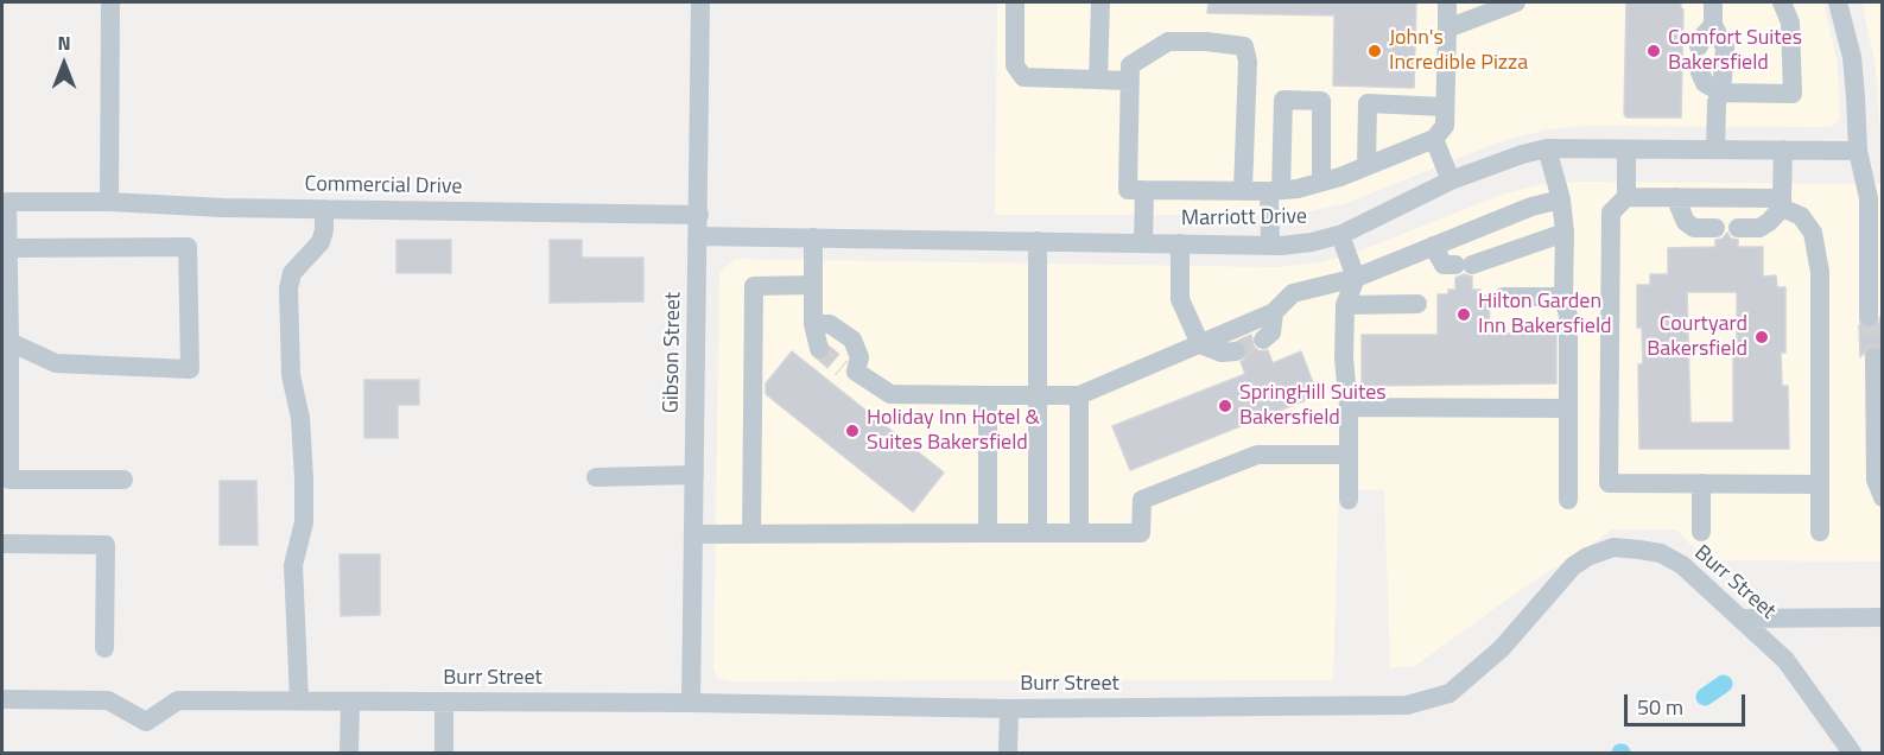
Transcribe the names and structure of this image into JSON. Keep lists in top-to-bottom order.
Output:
{
  "streets": {
    "street": [
      "Commercial Drive",
      "Marriott Drive",
      "Gibson Street",
      "Burr Street"
    ]
  },
  "crossings": [
    ["Commercial Drive", "Gibson Street"],
    ["Marriott Drive", "Gibson Street"],
    ["Gibson Street", "Burr Street"]
  ],
  "places": [
    "John's Incredible Pizza",
    "Comfort Suites Bakersfield",
    "Hilton Garden Inn Bakersfield",
    "Courtyard Bakersfield",
    "SpringHill Suites Bakersfield",
    "Holiday Inn Hotel & Suites Bakersfield"
  ],
  "scale_bar": "50 m",
  "north": "top"
}
